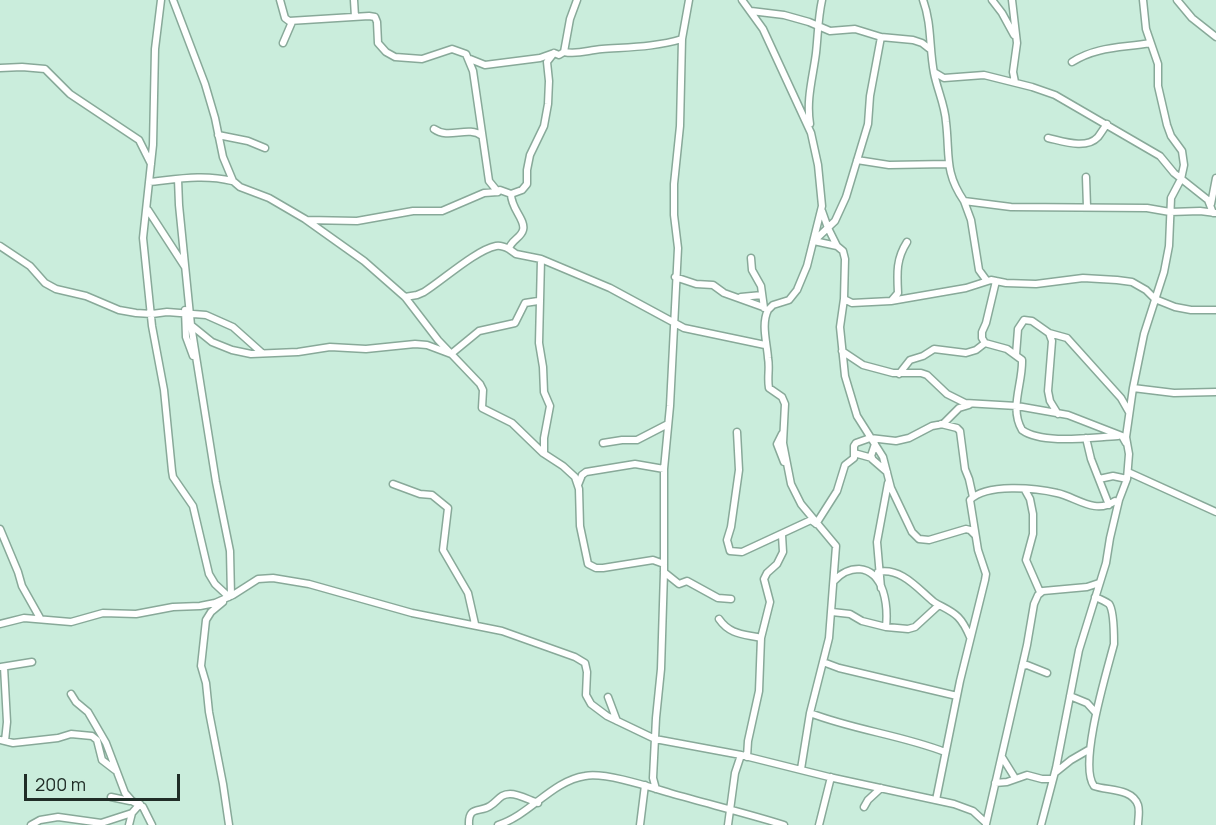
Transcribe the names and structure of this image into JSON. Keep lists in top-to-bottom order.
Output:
{
  "scale_bar": "200 m"
}
